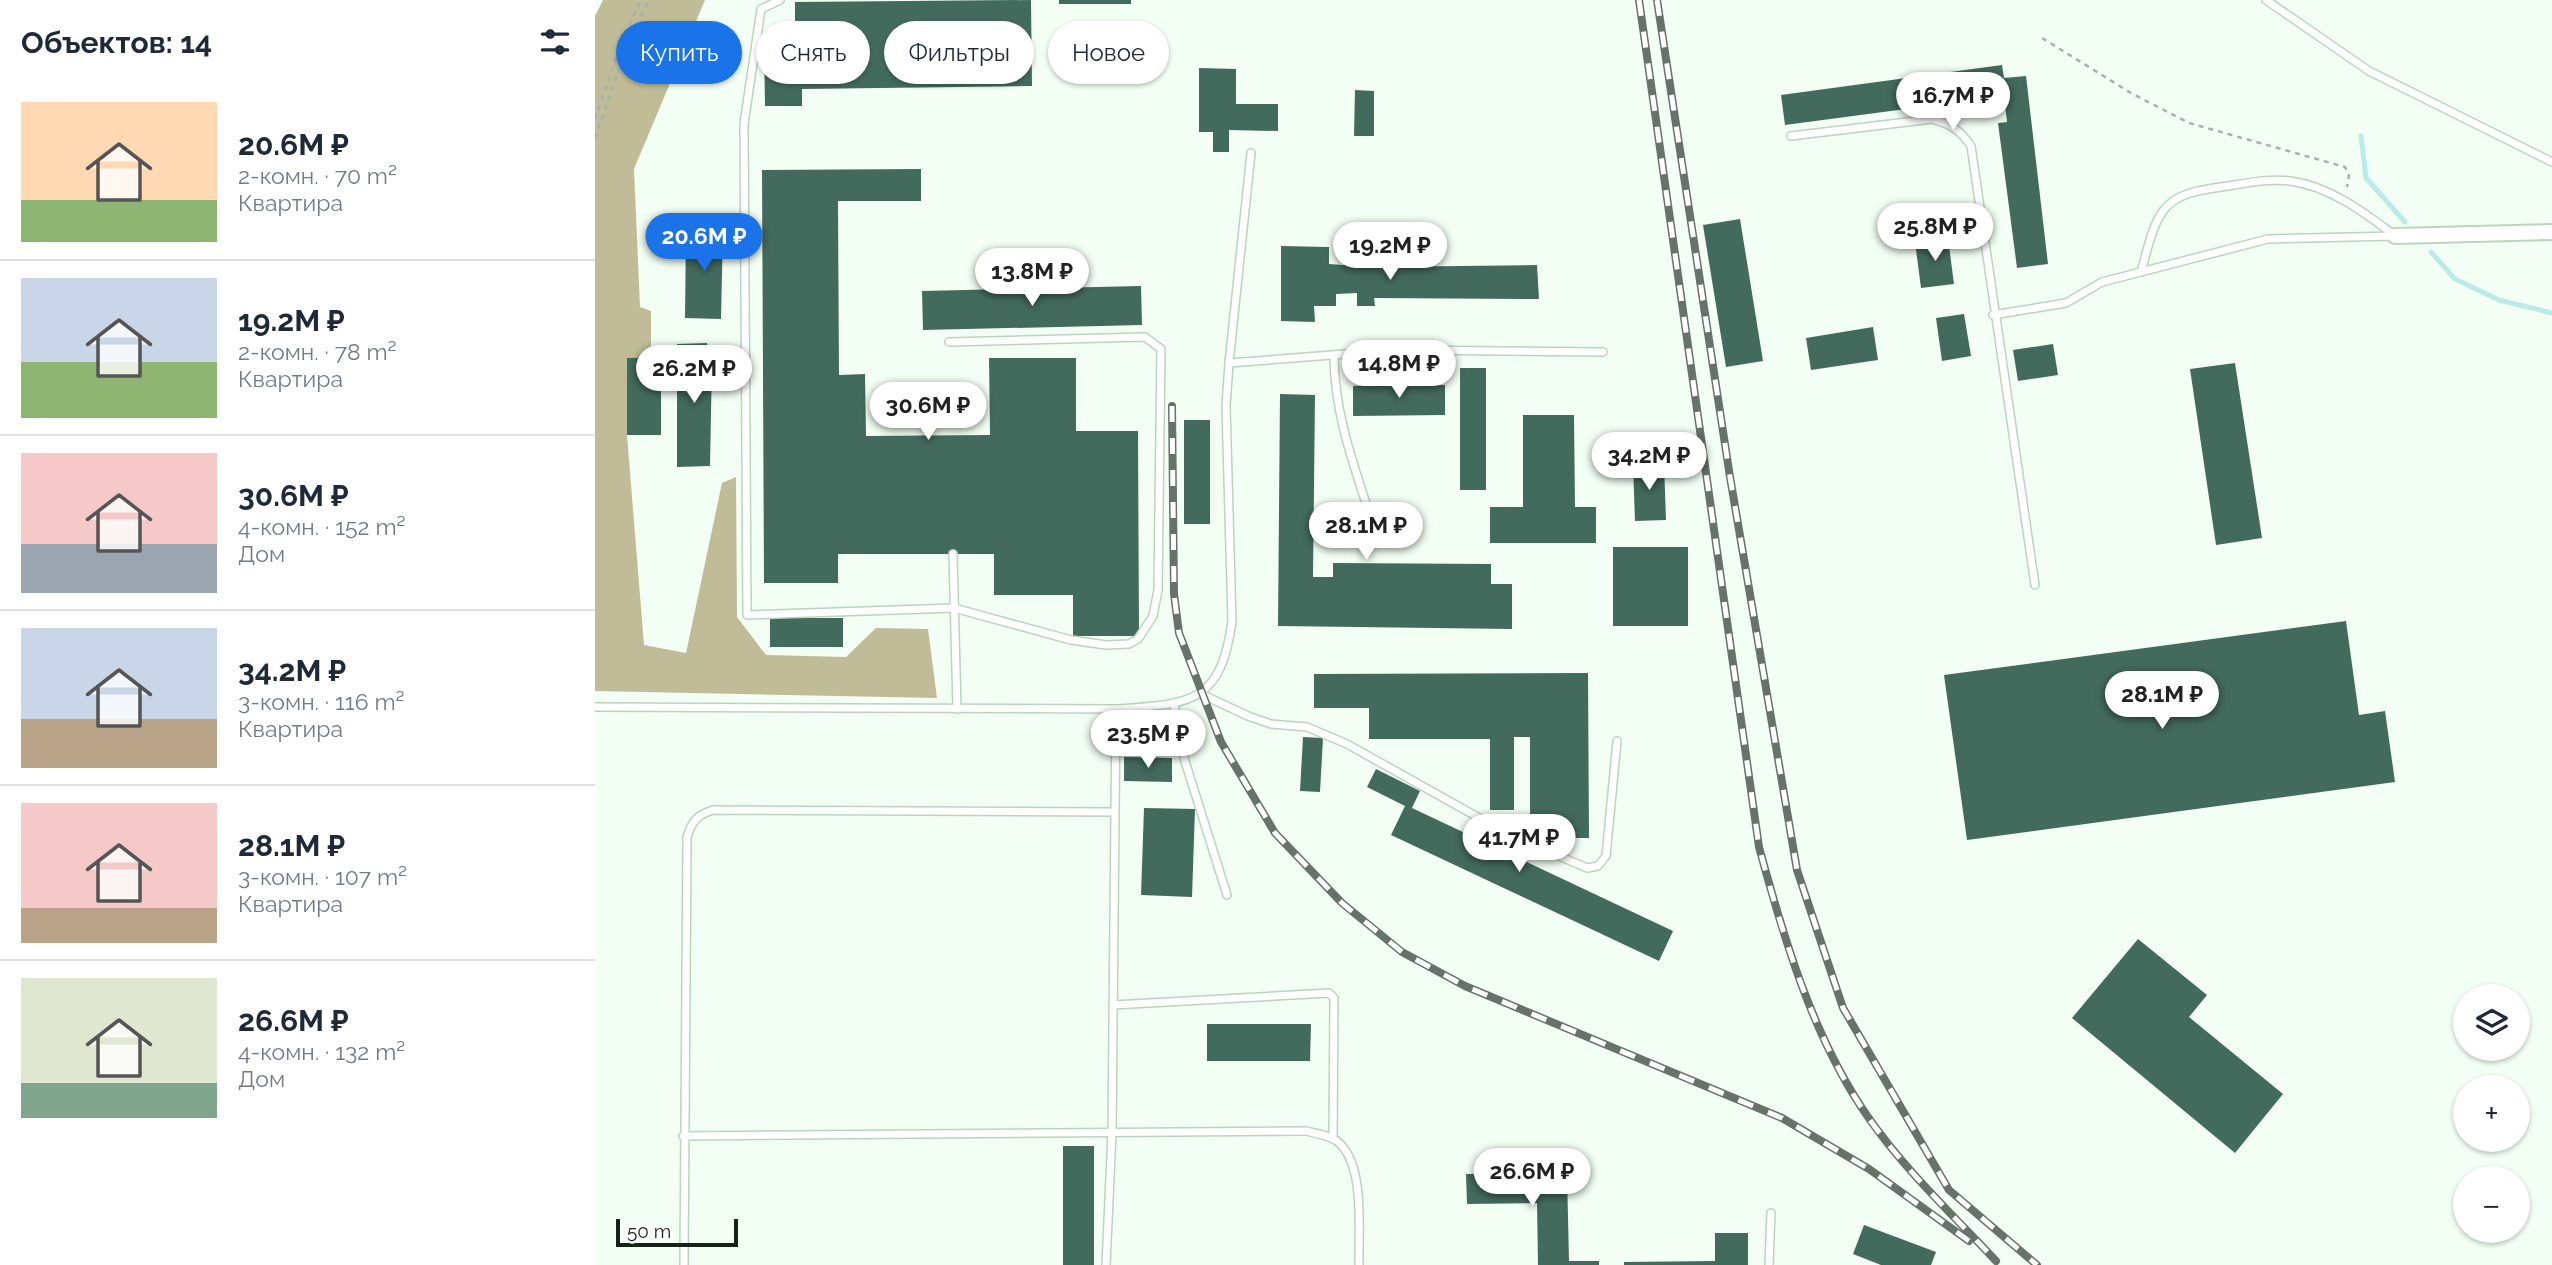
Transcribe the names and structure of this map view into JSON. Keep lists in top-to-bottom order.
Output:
{
  "scale_bar": "50 m",
  "page": {
    "heading": "Объектов: 14",
    "chip": [
      "Купить",
      "Снять",
      "Фильтры",
      "Новое"
    ],
    "price": [
      "16.7M ₽",
      "25.8M ₽",
      "20.6M ₽",
      "19.2M ₽",
      "13.8M ₽",
      "14.8M ₽",
      "26.2M ₽",
      "30.6M ₽",
      "34.2M ₽",
      "28.1M ₽",
      "28.1M ₽",
      "23.5M ₽",
      "41.7M ₽",
      "26.6M ₽"
    ],
    "list": [
      {
        "name": "20.6M ₽",
        "note": "2-комн. · 70 m² · Квартира"
      },
      {
        "name": "19.2M ₽",
        "note": "2-комн. · 78 m² · Квартира"
      },
      {
        "name": "30.6M ₽",
        "note": "4-комн. · 152 m² · Дом"
      },
      {
        "name": "34.2M ₽",
        "note": "3-комн. · 116 m² · Квартира"
      },
      {
        "name": "28.1M ₽",
        "note": "3-комн. · 107 m² · Квартира"
      },
      {
        "name": "26.6M ₽",
        "note": "4-комн. · 132 m² · Дом"
      }
    ],
    "map_buttons": ["+", "−"],
    "scale": "50 m"
  }
}
